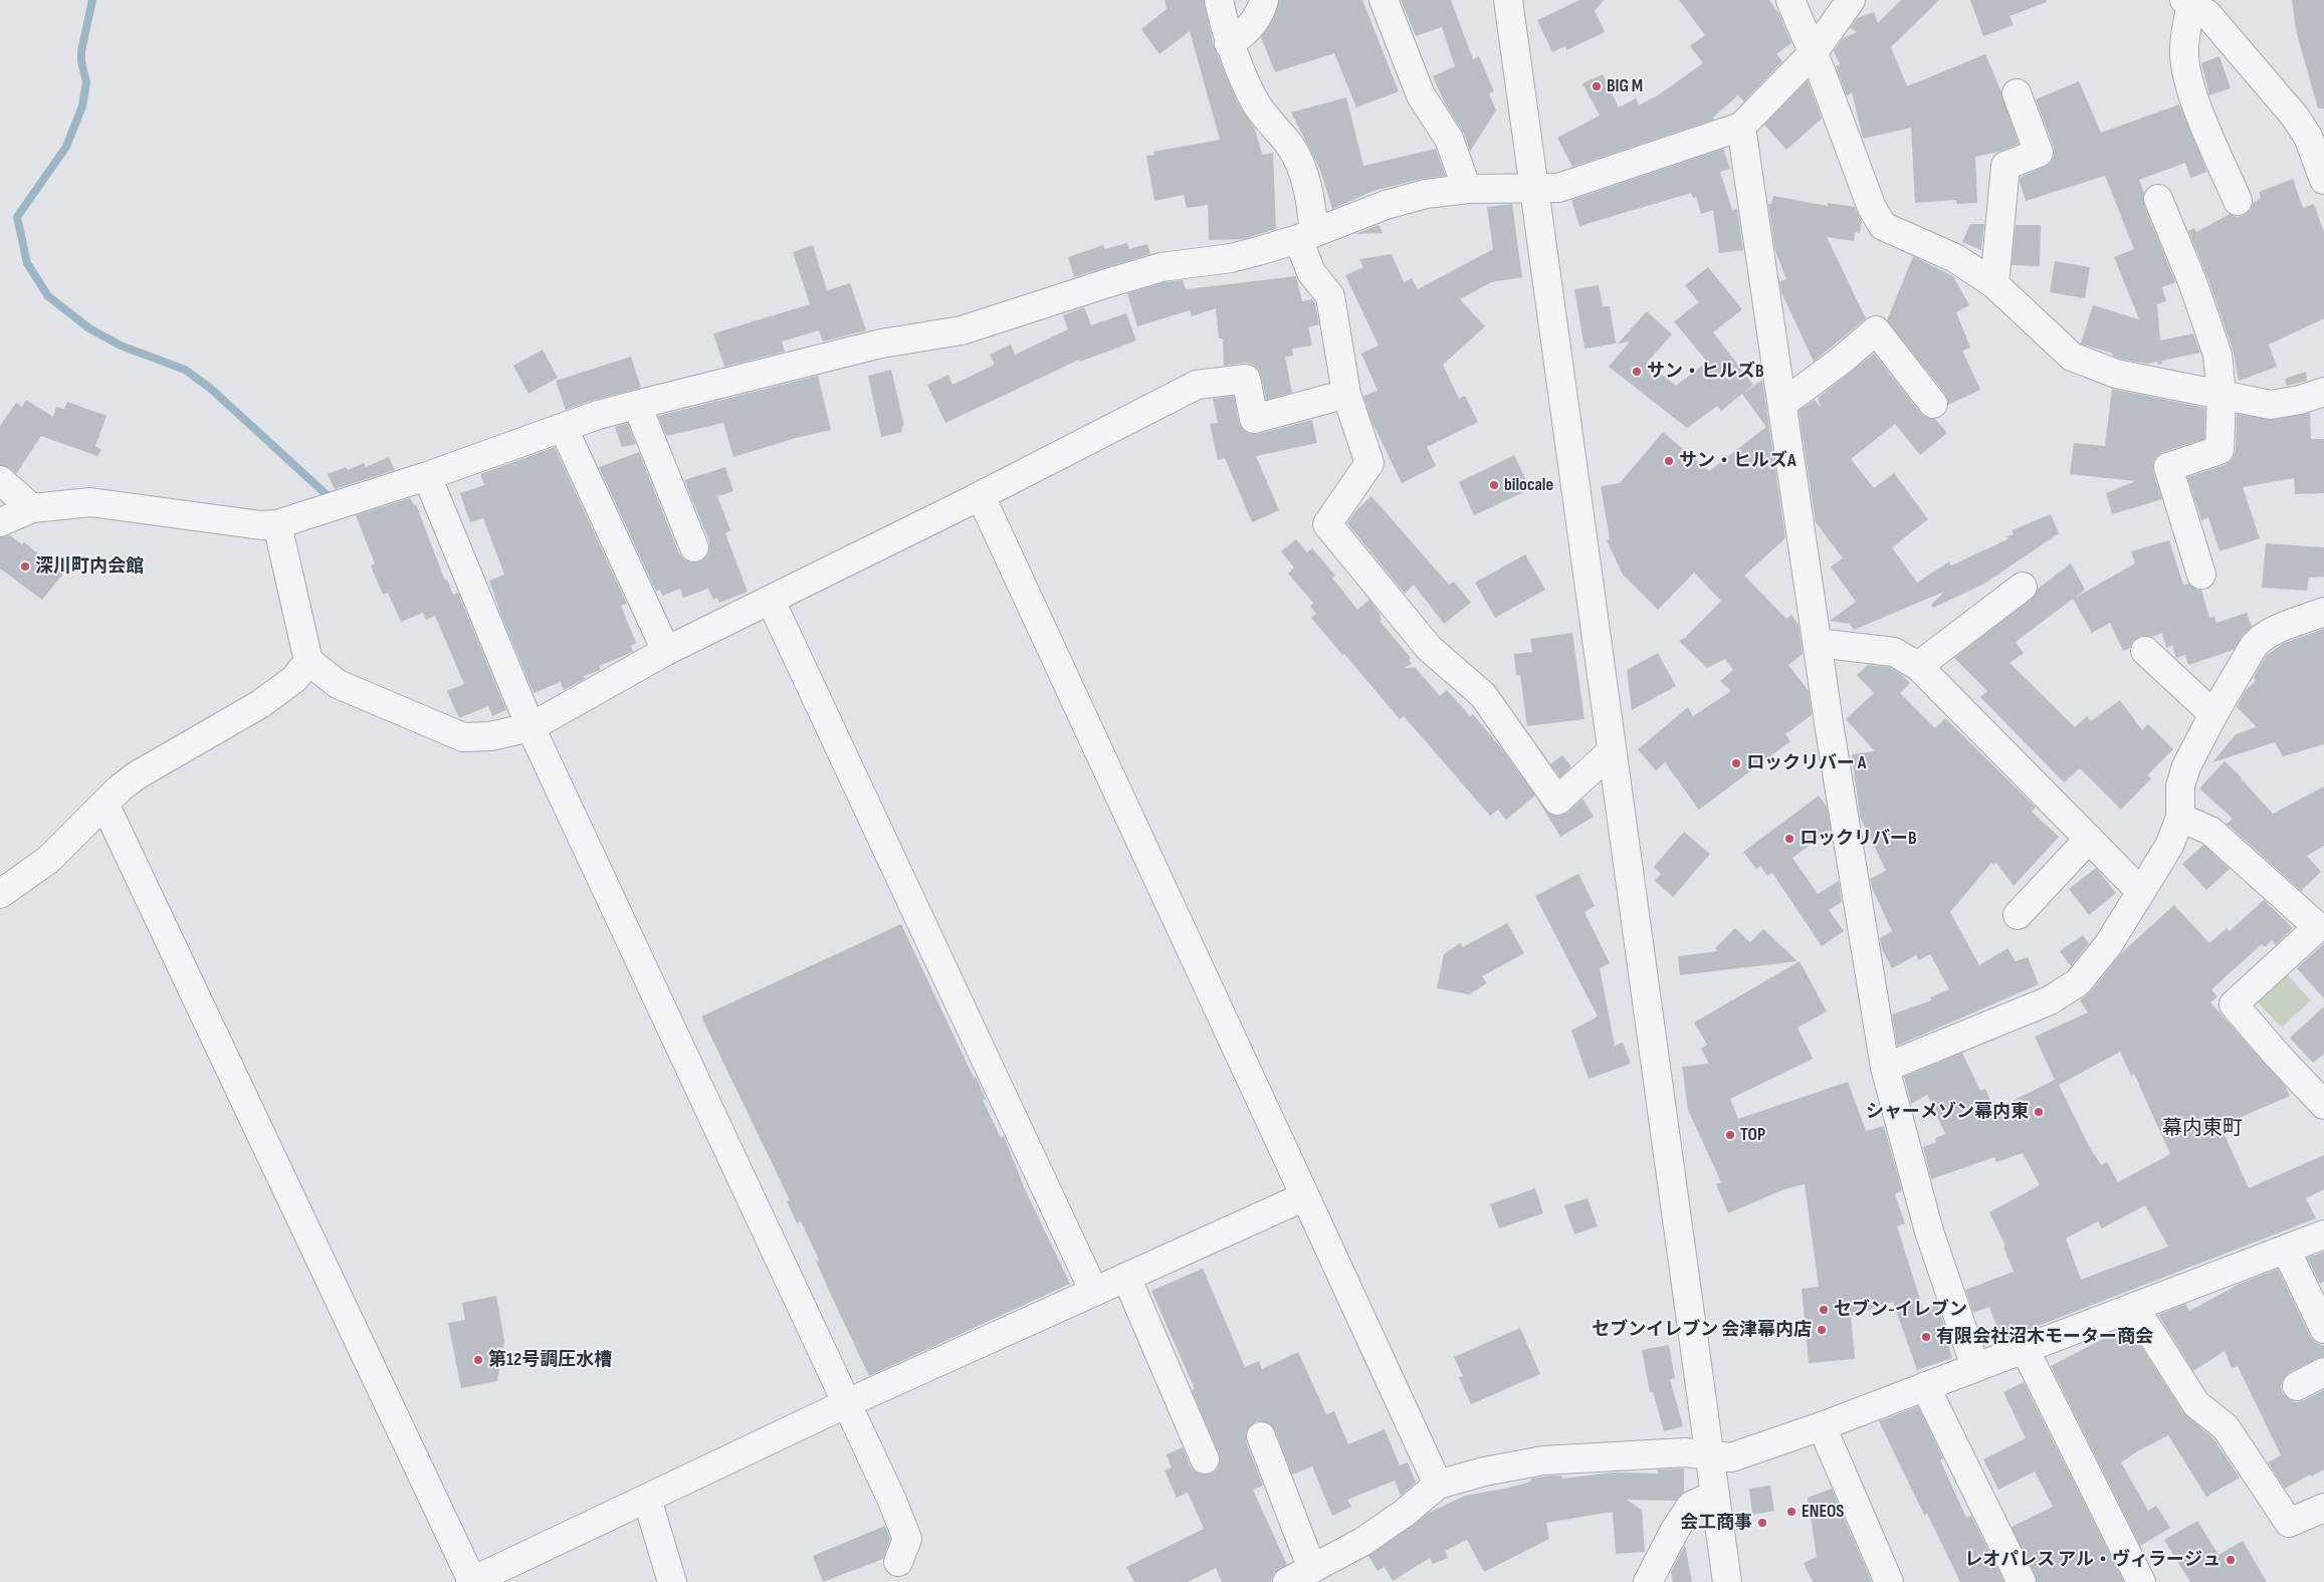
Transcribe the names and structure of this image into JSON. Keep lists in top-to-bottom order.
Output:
{
  "districts": ["幕内東町"],
  "places": [
    "BIG M",
    "サン・ヒルズB",
    "サン・ヒルズA",
    "bilocale",
    "深川町内会館",
    "ロックリバー A",
    "ロックリバーB",
    "シャーメゾン幕内東",
    "TOP",
    "セブン-イレブン",
    "セブンイレブン 会津幕内店",
    "有限会社沼木モーター商会",
    "第12号調圧水槽",
    "ENEOS",
    "会工商事",
    "レオパレス アル・ヴィラージュ"
  ]
}
